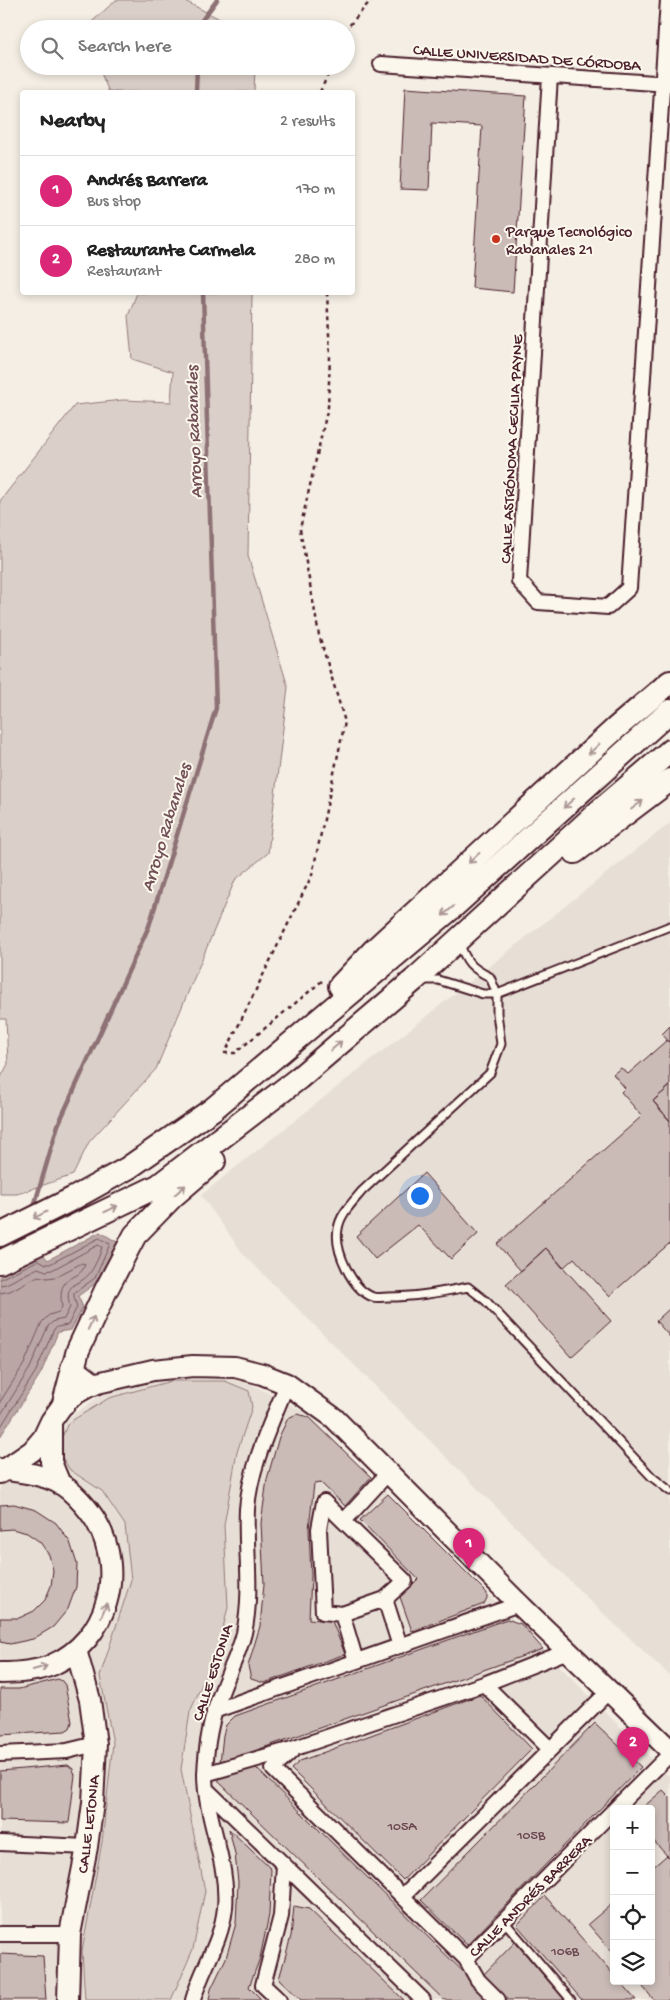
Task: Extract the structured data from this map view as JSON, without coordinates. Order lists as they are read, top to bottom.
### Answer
{
  "streets": {
    "street": [
      "CALLE UNIVERSIDAD DE CÓRDOBA",
      "CALLE ASTRÓNOMA CECILIA PAYNE",
      "CALLE ESTONIA",
      "CALLE LETONIA",
      "CALLE ANDRÉS BARRERA"
    ]
  },
  "crossings": [
    ["CALLE UNIVERSIDAD DE CÓRDOBA", "CALLE ASTRÓNOMA CECILIA PAYNE"],
    ["CALLE ESTONIA", "CALLE ANDRÉS BARRERA"]
  ],
  "water": ["Arroyo Rabanales"],
  "places": ["Parque Tecnológico Rabanales 21"],
  "house_numbers": ["105A", "105B", "106B"],
  "page": {
    "search": "Search here",
    "heading": ["Nearby", "2 results"],
    "list": [
      {
        "mark": "1",
        "name": "Andrés Barrera",
        "note": "Bus stop",
        "value": "170 m"
      },
      {
        "mark": "2",
        "name": "Restaurante Carmela",
        "note": "Restaurant",
        "value": "280 m"
      }
    ],
    "pins": ["1", "2"],
    "map_buttons": ["+", "−"]
  }
}
